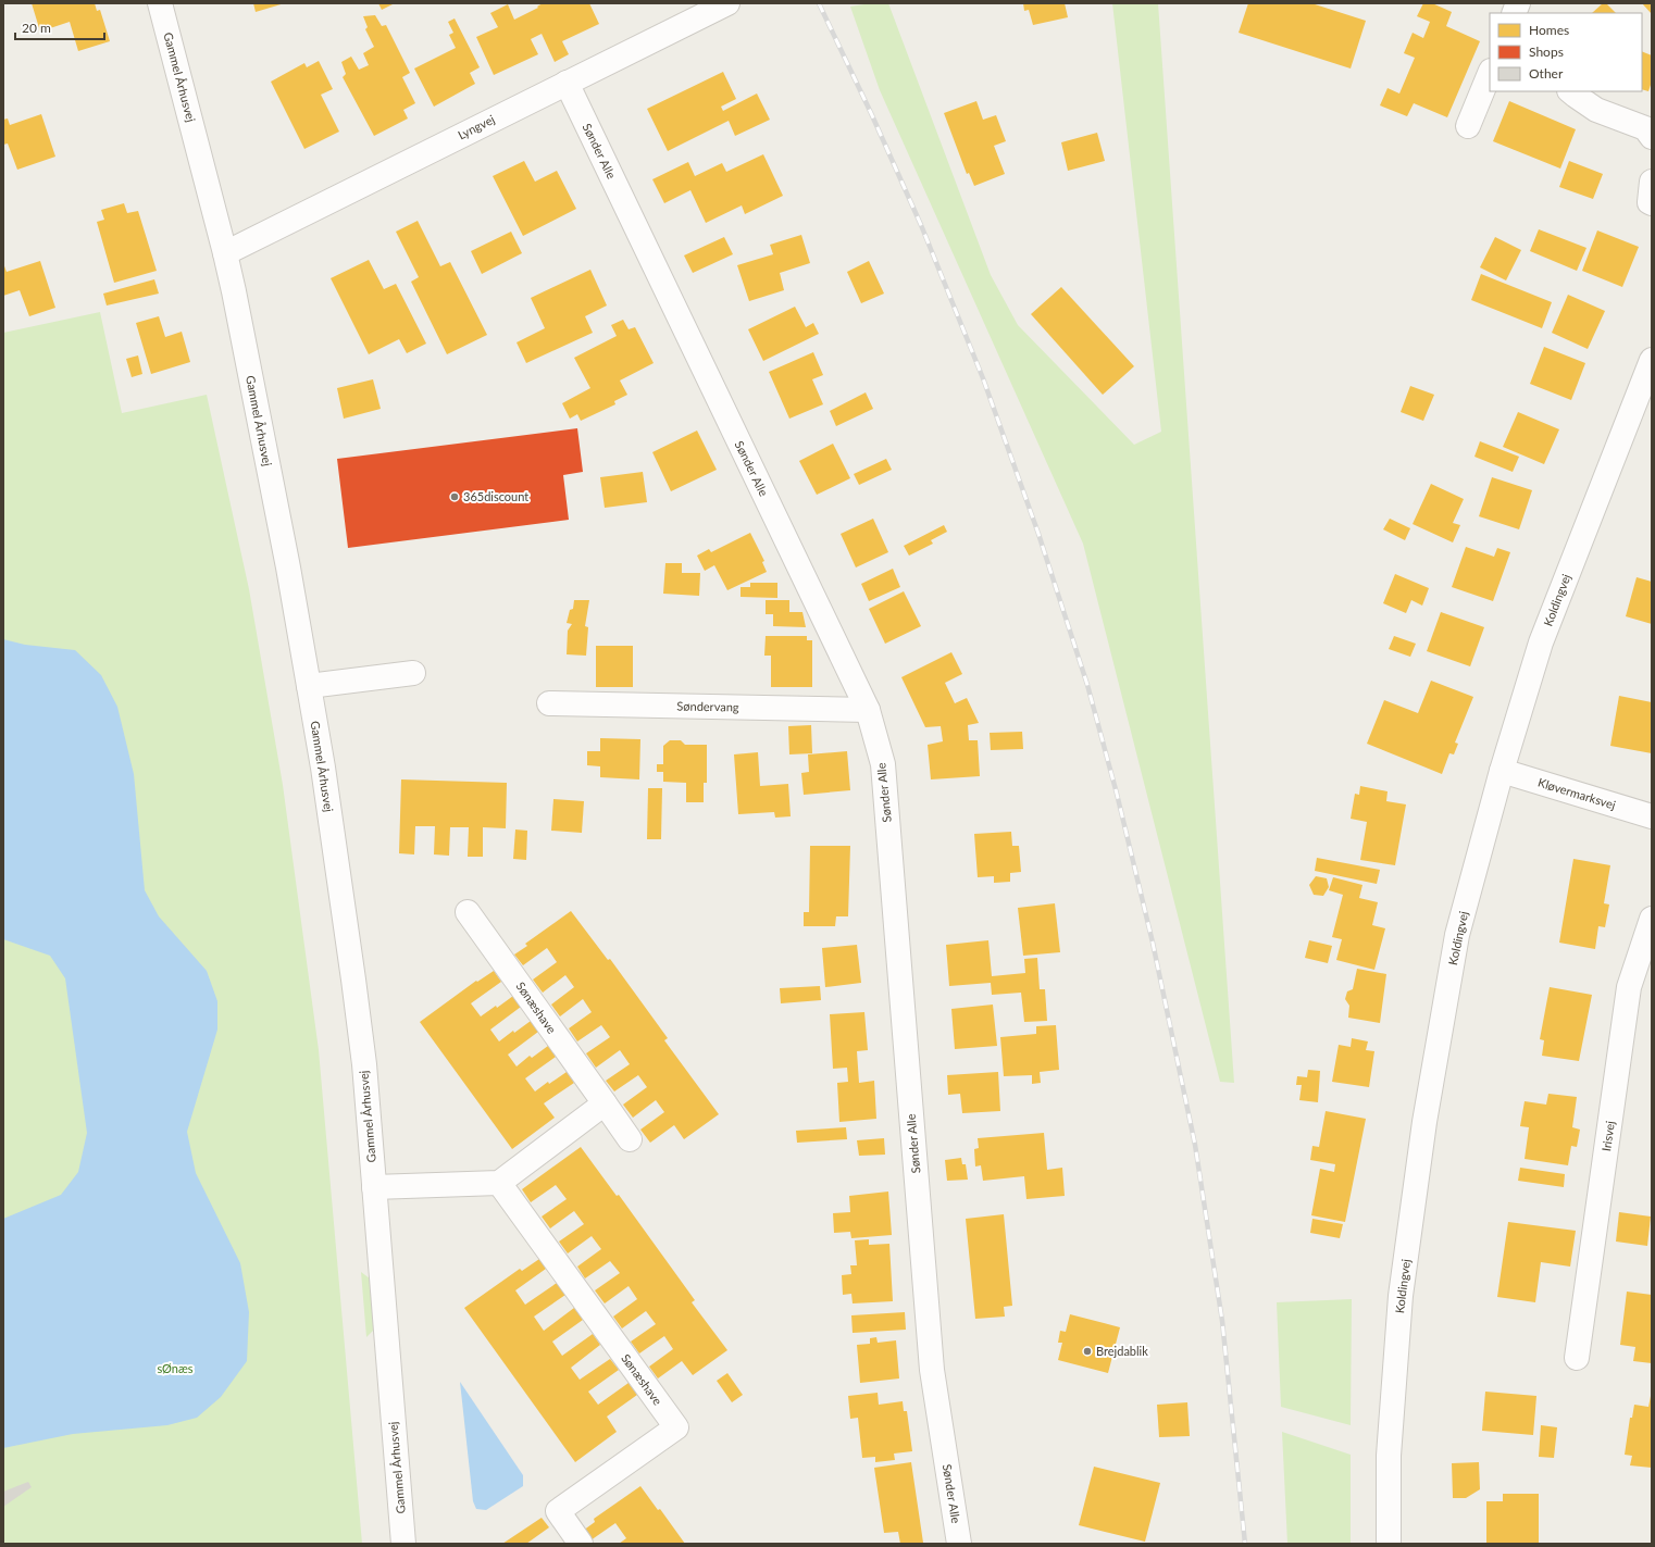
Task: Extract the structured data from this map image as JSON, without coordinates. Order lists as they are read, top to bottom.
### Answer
{
  "streets": {
    "street": [
      "Gammel Århusvej",
      "Lyngvej",
      "Sønder Alle",
      "Koldingvej",
      "Søndervang",
      "Kløvermarksvej",
      "Sønæshave",
      "Irisvej"
    ]
  },
  "crossings": [
    ["Gammel Århusvej", "Lyngvej"],
    ["Lyngvej", "Sønder Alle"],
    ["Sønder Alle", "Søndervang"],
    ["Koldingvej", "Kløvermarksvej"]
  ],
  "parks": ["sØnæs"],
  "places": ["365discount", "Brejdablik"],
  "legend": ["Homes", "Shops", "Other"],
  "scale_bar": "20 m"
}
